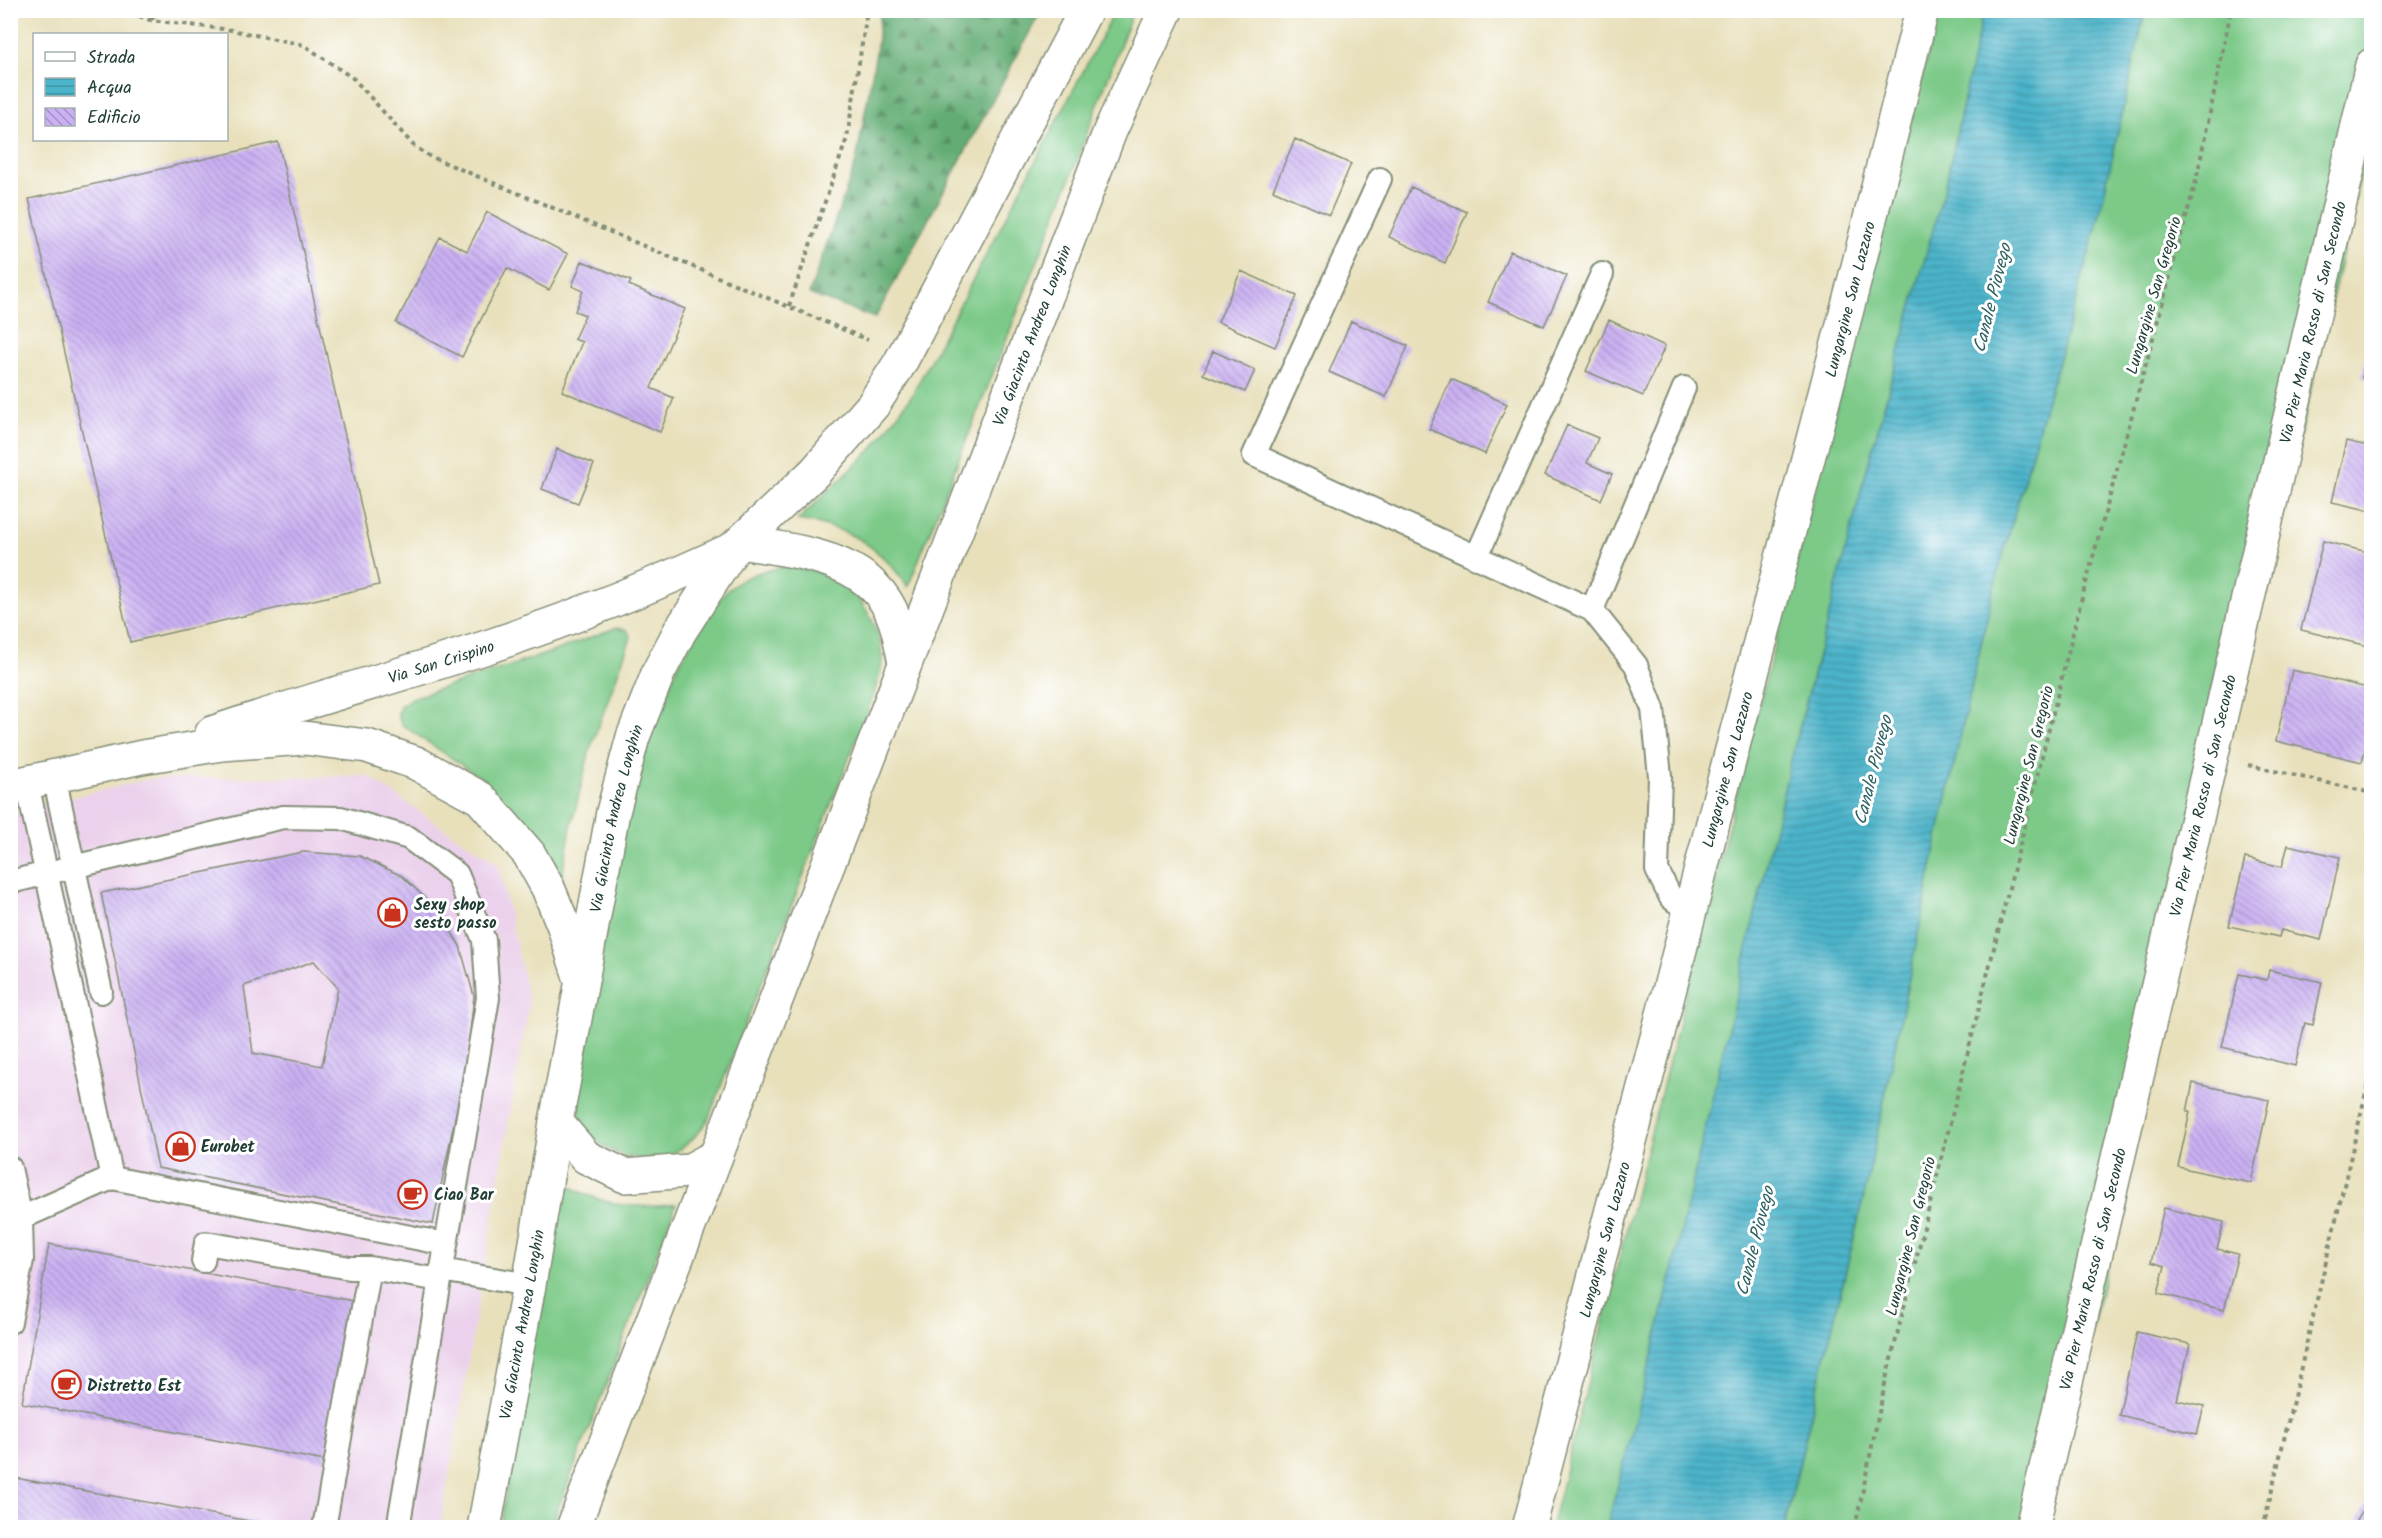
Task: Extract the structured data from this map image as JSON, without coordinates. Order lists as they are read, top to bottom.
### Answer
{
  "streets": {
    "street": [
      "Lungargine San Lazzaro",
      "Via Pier Maria Rosso di San Secondo",
      "Via Giacinto Andrea Longhin",
      "Via San Crispino"
    ],
    "path": ["Lungargine San Gregorio"]
  },
  "crossings": [
    ["Via Giacinto Andrea Longhin", "Via San Crispino"]
  ],
  "water": ["Canale Piovego"],
  "places": {
    "shop": ["Sexy shop sesto passo", "Eurobet"],
    "cafe": ["Ciao Bar", "Distretto Est"]
  },
  "legend": ["Strada", "Acqua", "Edificio"]
}
